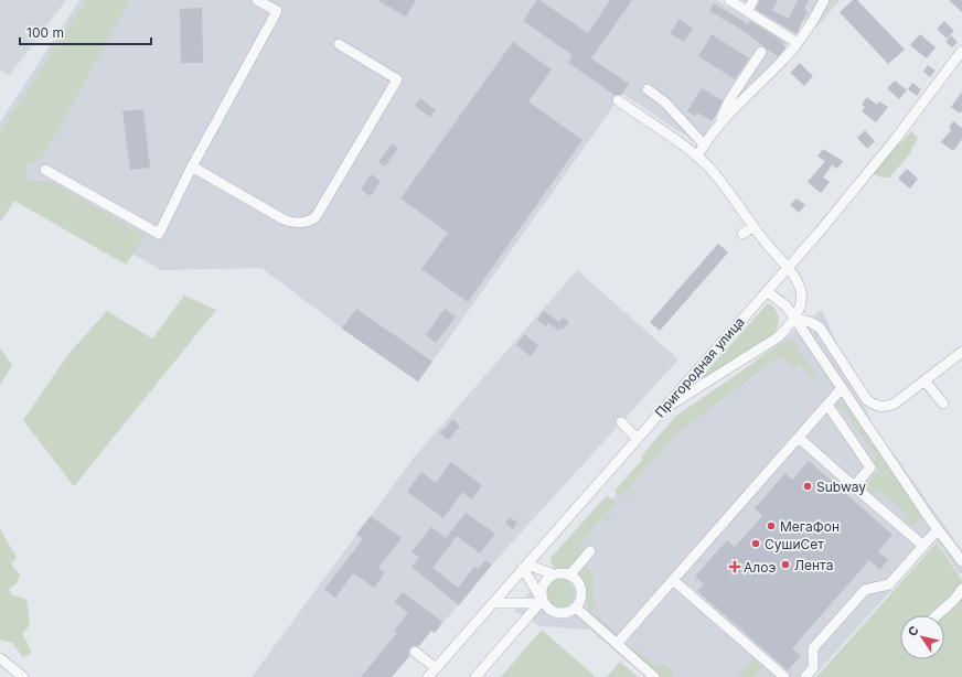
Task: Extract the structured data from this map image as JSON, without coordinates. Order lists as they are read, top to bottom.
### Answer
{
  "streets": {
    "street": ["Пригородная улица"]
  },
  "places": {
    "other": [
      "Subway",
      "МегаФон",
      "СушиСет",
      "Лента"
    ],
    "health": ["Алоэ"]
  },
  "scale_bar": "100 m",
  "north": "top left"
}
